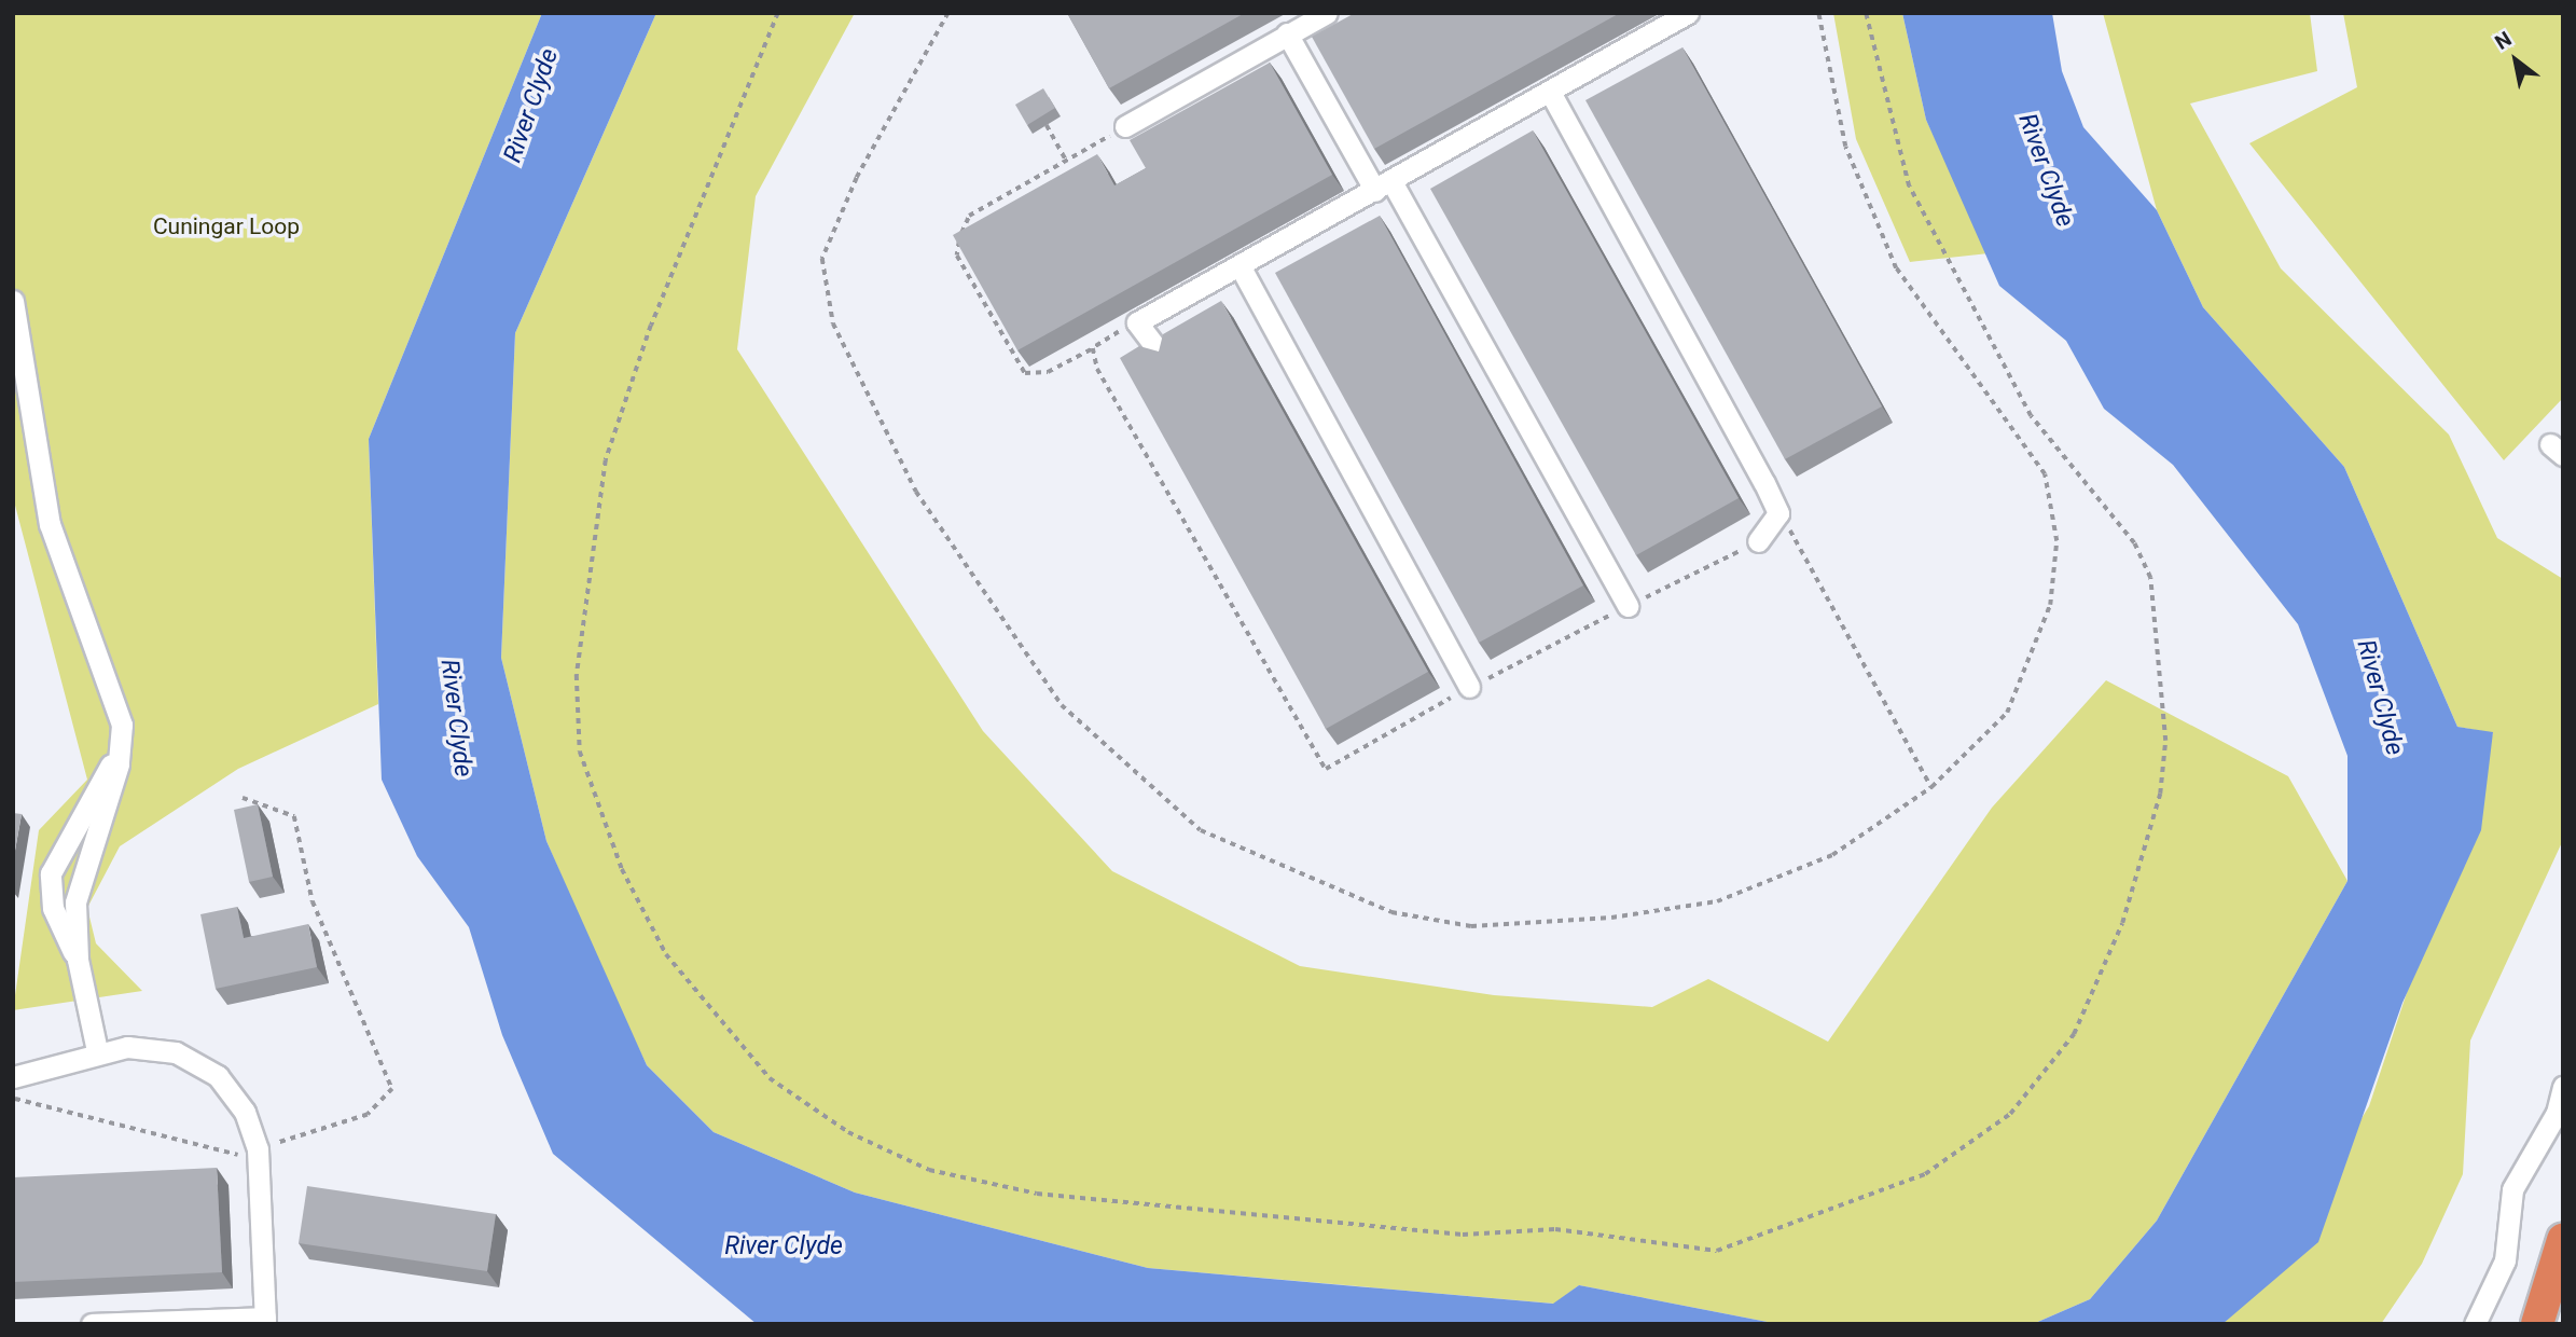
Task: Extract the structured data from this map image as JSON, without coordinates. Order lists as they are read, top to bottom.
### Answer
{
  "water": ["River Clyde"],
  "parks": ["Cuningar Loop"],
  "north": "top left"
}
